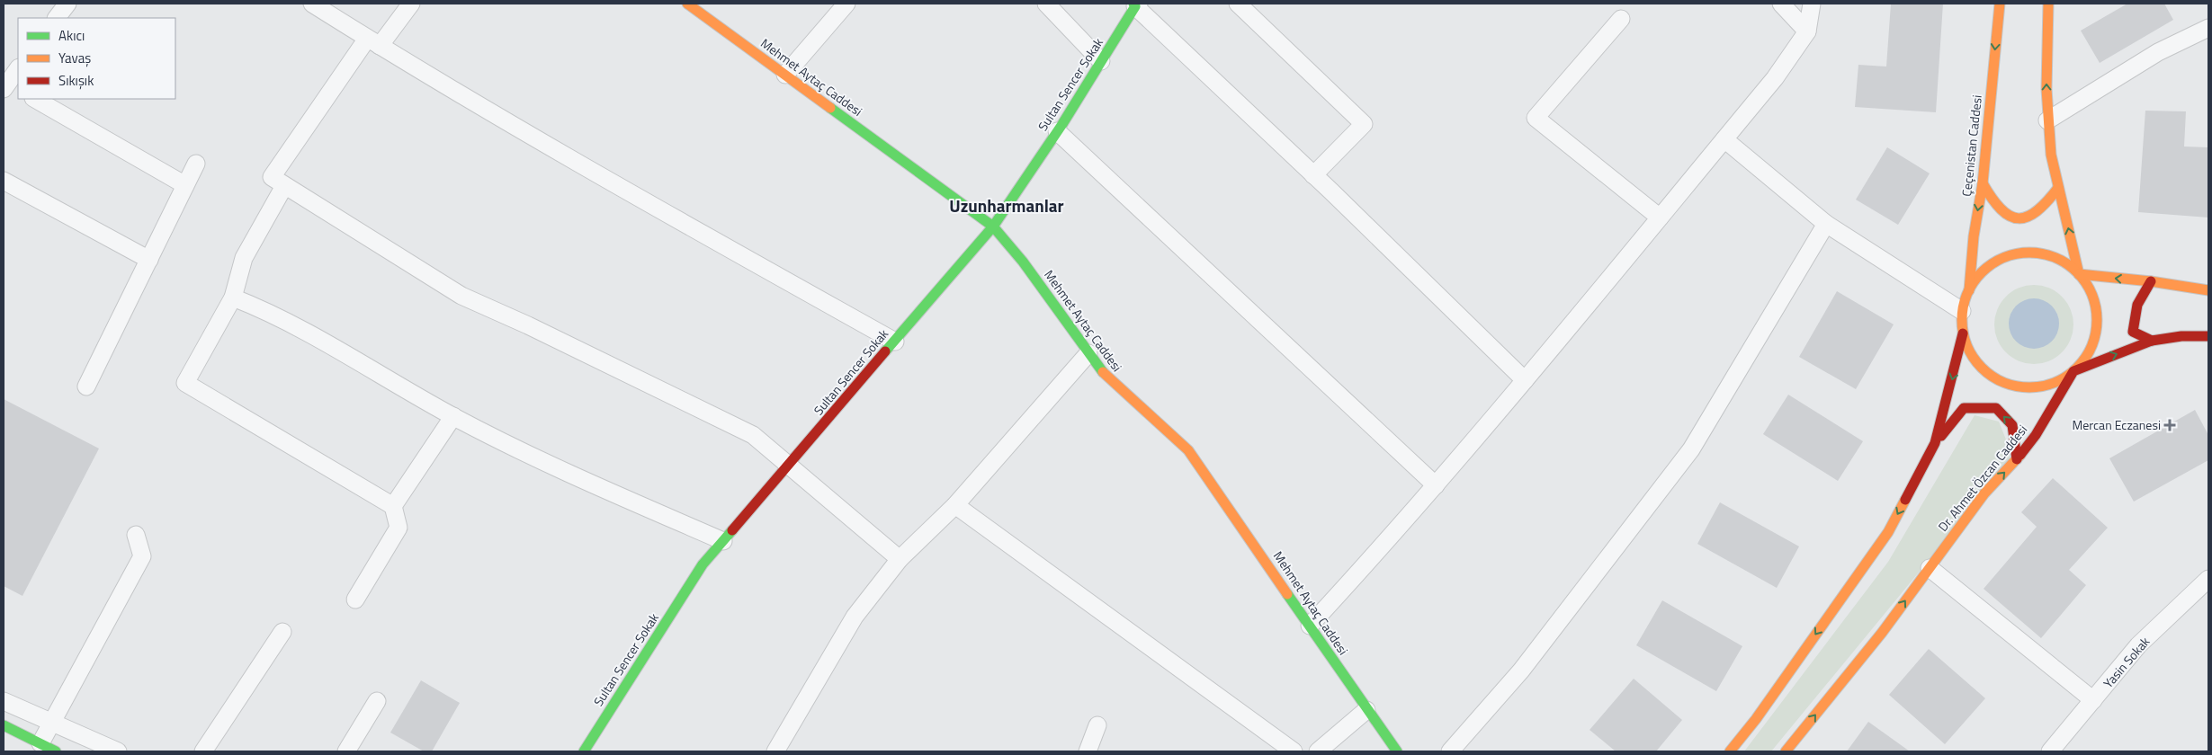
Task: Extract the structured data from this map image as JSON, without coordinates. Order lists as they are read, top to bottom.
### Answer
{
  "streets": {
    "main road": [
      "Mehmet Aytaç Caddesi",
      "Sultan Sencer Sokak",
      "Çeçenistan Caddesi",
      "Dr. Ahmet Özcan Caddesi"
    ],
    "street": ["Yasin Sokak"]
  },
  "crossings": [
    ["Mehmet Aytaç Caddesi", "Sultan Sencer Sokak"],
    ["Çeçenistan Caddesi", "Dr. Ahmet Özcan Caddesi"]
  ],
  "districts": ["Uzunharmanlar"],
  "places": {
    "health": ["Mercan Eczanesi"]
  },
  "legend": ["Akıcı", "Yavaş", "Sıkışık"]
}
